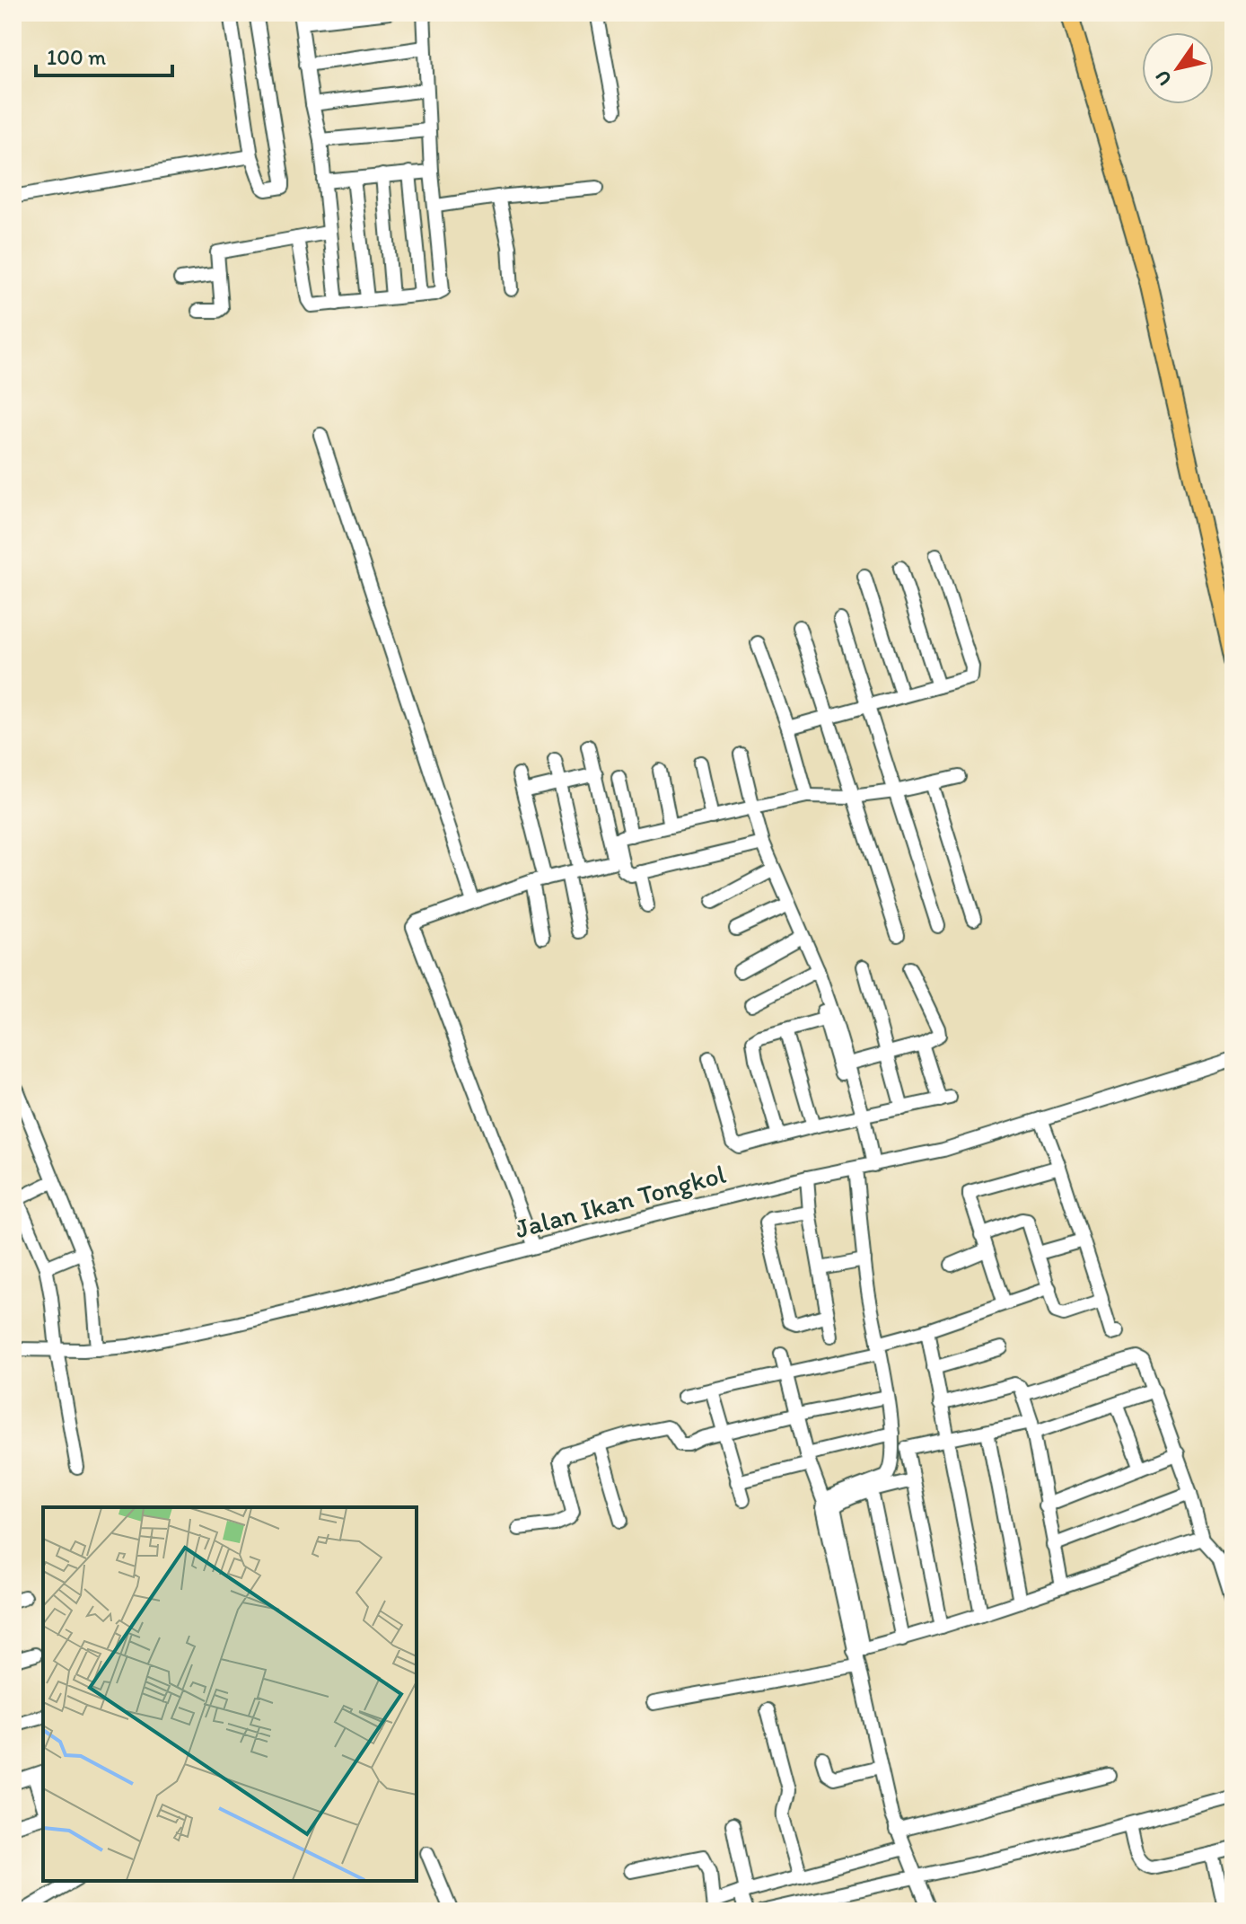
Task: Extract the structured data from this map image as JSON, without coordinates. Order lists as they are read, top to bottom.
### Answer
{
  "streets": {
    "street": ["Jalan Ikan Tongkol"]
  },
  "scale_bar": "100 m",
  "north": "bottom left"
}
